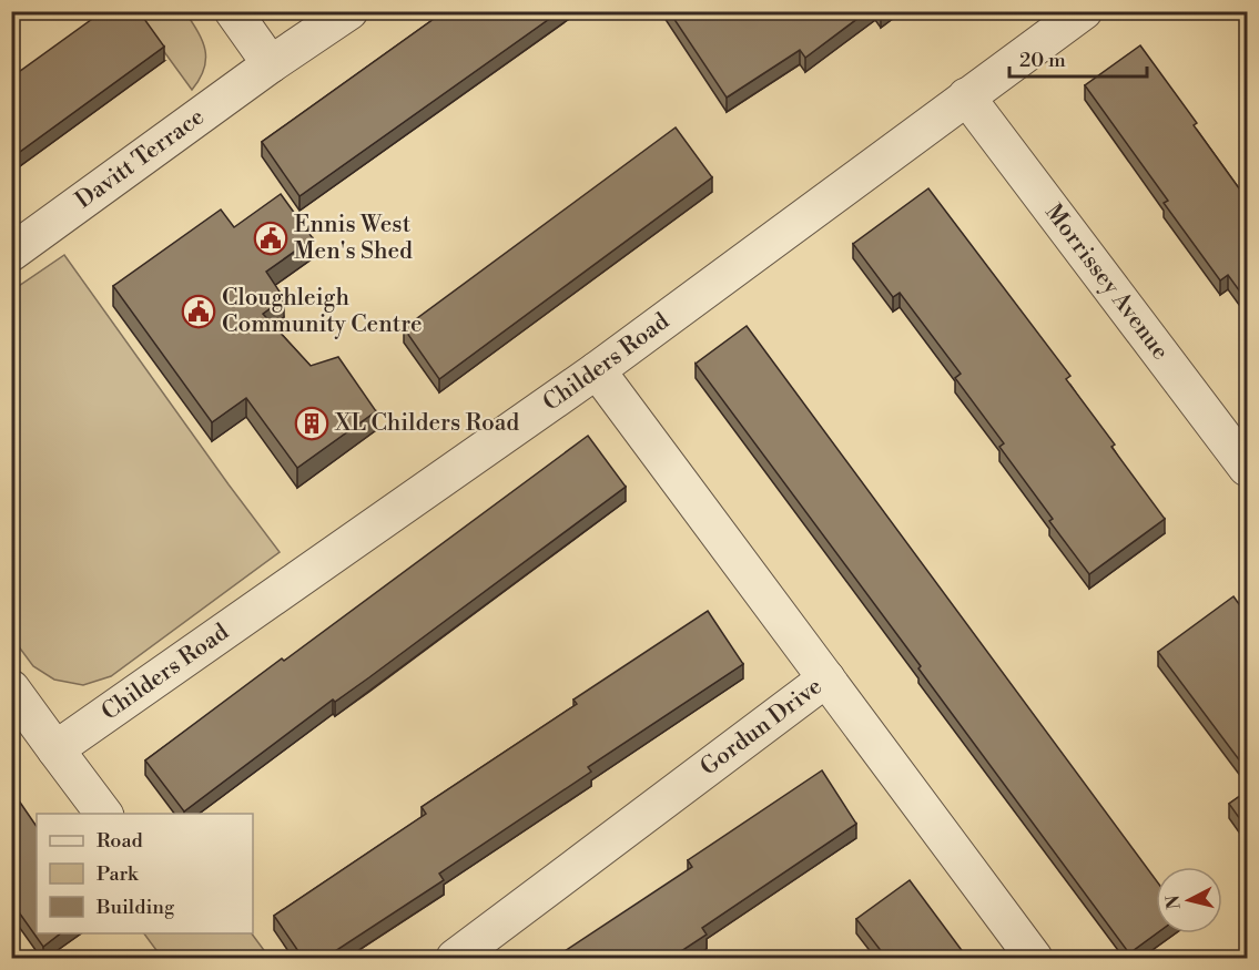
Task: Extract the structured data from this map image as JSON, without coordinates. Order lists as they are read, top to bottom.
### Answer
{
  "streets": {
    "street": [
      "Davitt Terrace",
      "Morrissey Avenue",
      "Childers Road",
      "Gordun Drive"
    ]
  },
  "crossings": [
    ["Morrissey Avenue", "Childers Road"],
    ["Childers Road", "Gordun Drive"]
  ],
  "places": {
    "public building": ["Ennis West Men's Shed", "Cloughleigh Community Centre"],
    "building": ["XL Childers Road"]
  },
  "legend": ["Road", "Park", "Building"],
  "scale_bar": "20 m",
  "north": "left"
}
